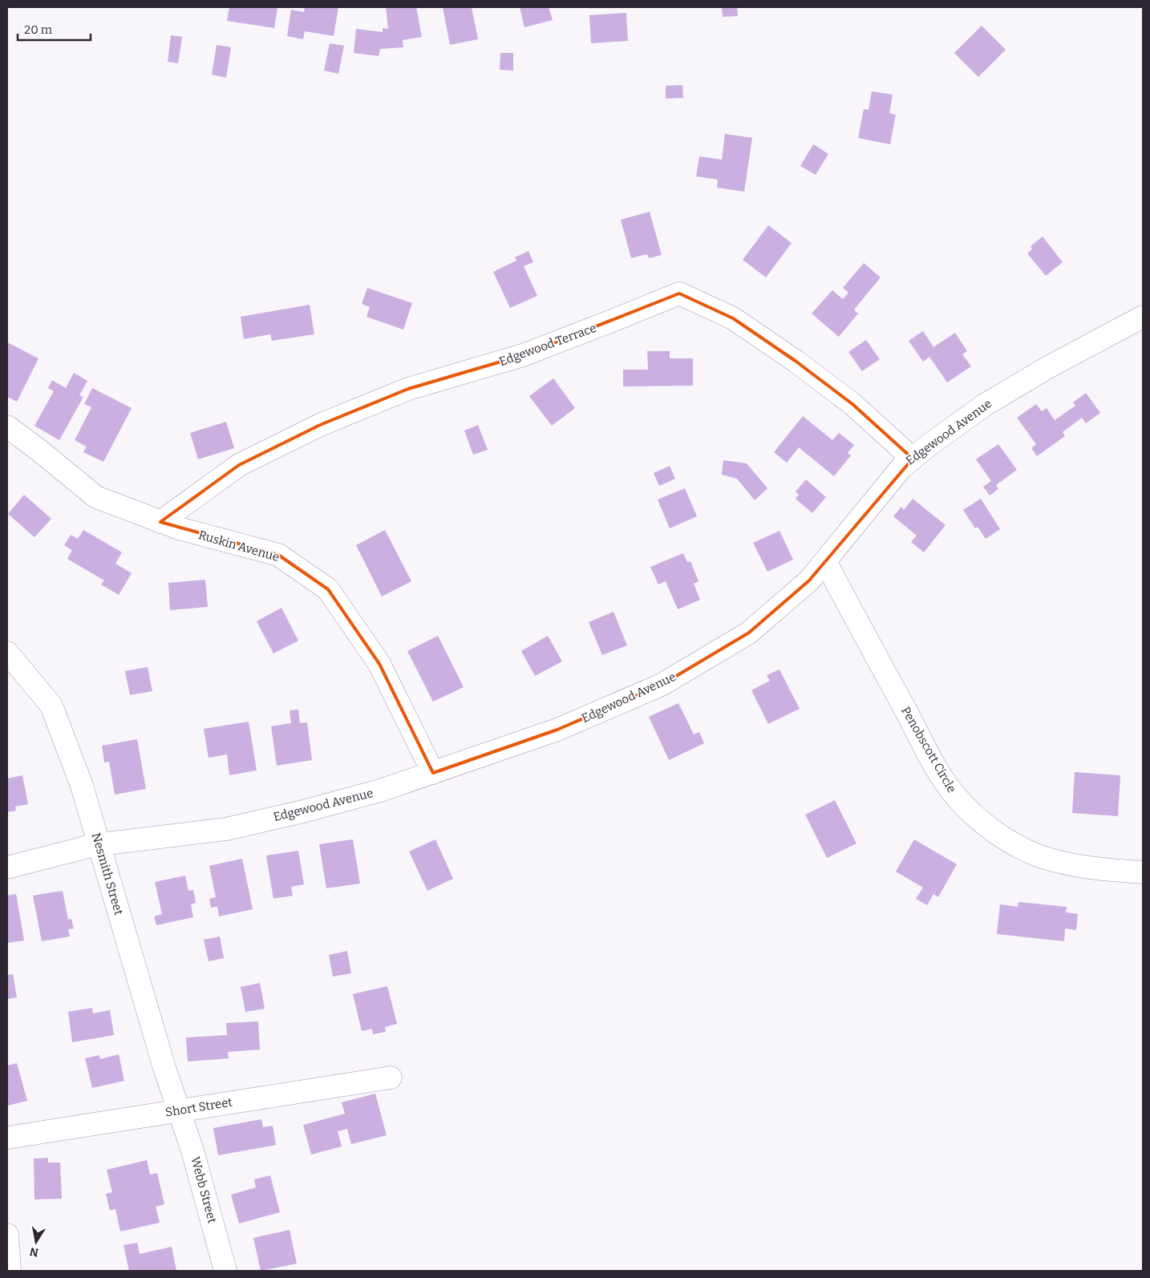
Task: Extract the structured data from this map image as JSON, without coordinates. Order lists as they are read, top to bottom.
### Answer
{
  "streets": {
    "street": [
      "Edgewood Terrace",
      "Edgewood Avenue",
      "Ruskin Avenue",
      "Penobscott Circle",
      "Nesmith Street",
      "Short Street",
      "Webb Street"
    ]
  },
  "crossings": [
    ["Edgewood Terrace", "Edgewood Avenue"],
    ["Edgewood Terrace", "Ruskin Avenue"],
    ["Edgewood Avenue", "Ruskin Avenue"],
    ["Edgewood Avenue", "Penobscott Circle"],
    ["Edgewood Avenue", "Nesmith Street"],
    ["Nesmith Street", "Short Street"],
    ["Nesmith Street", "Webb Street"],
    ["Short Street", "Webb Street"]
  ],
  "scale_bar": "20 m",
  "north": "bottom"
}
